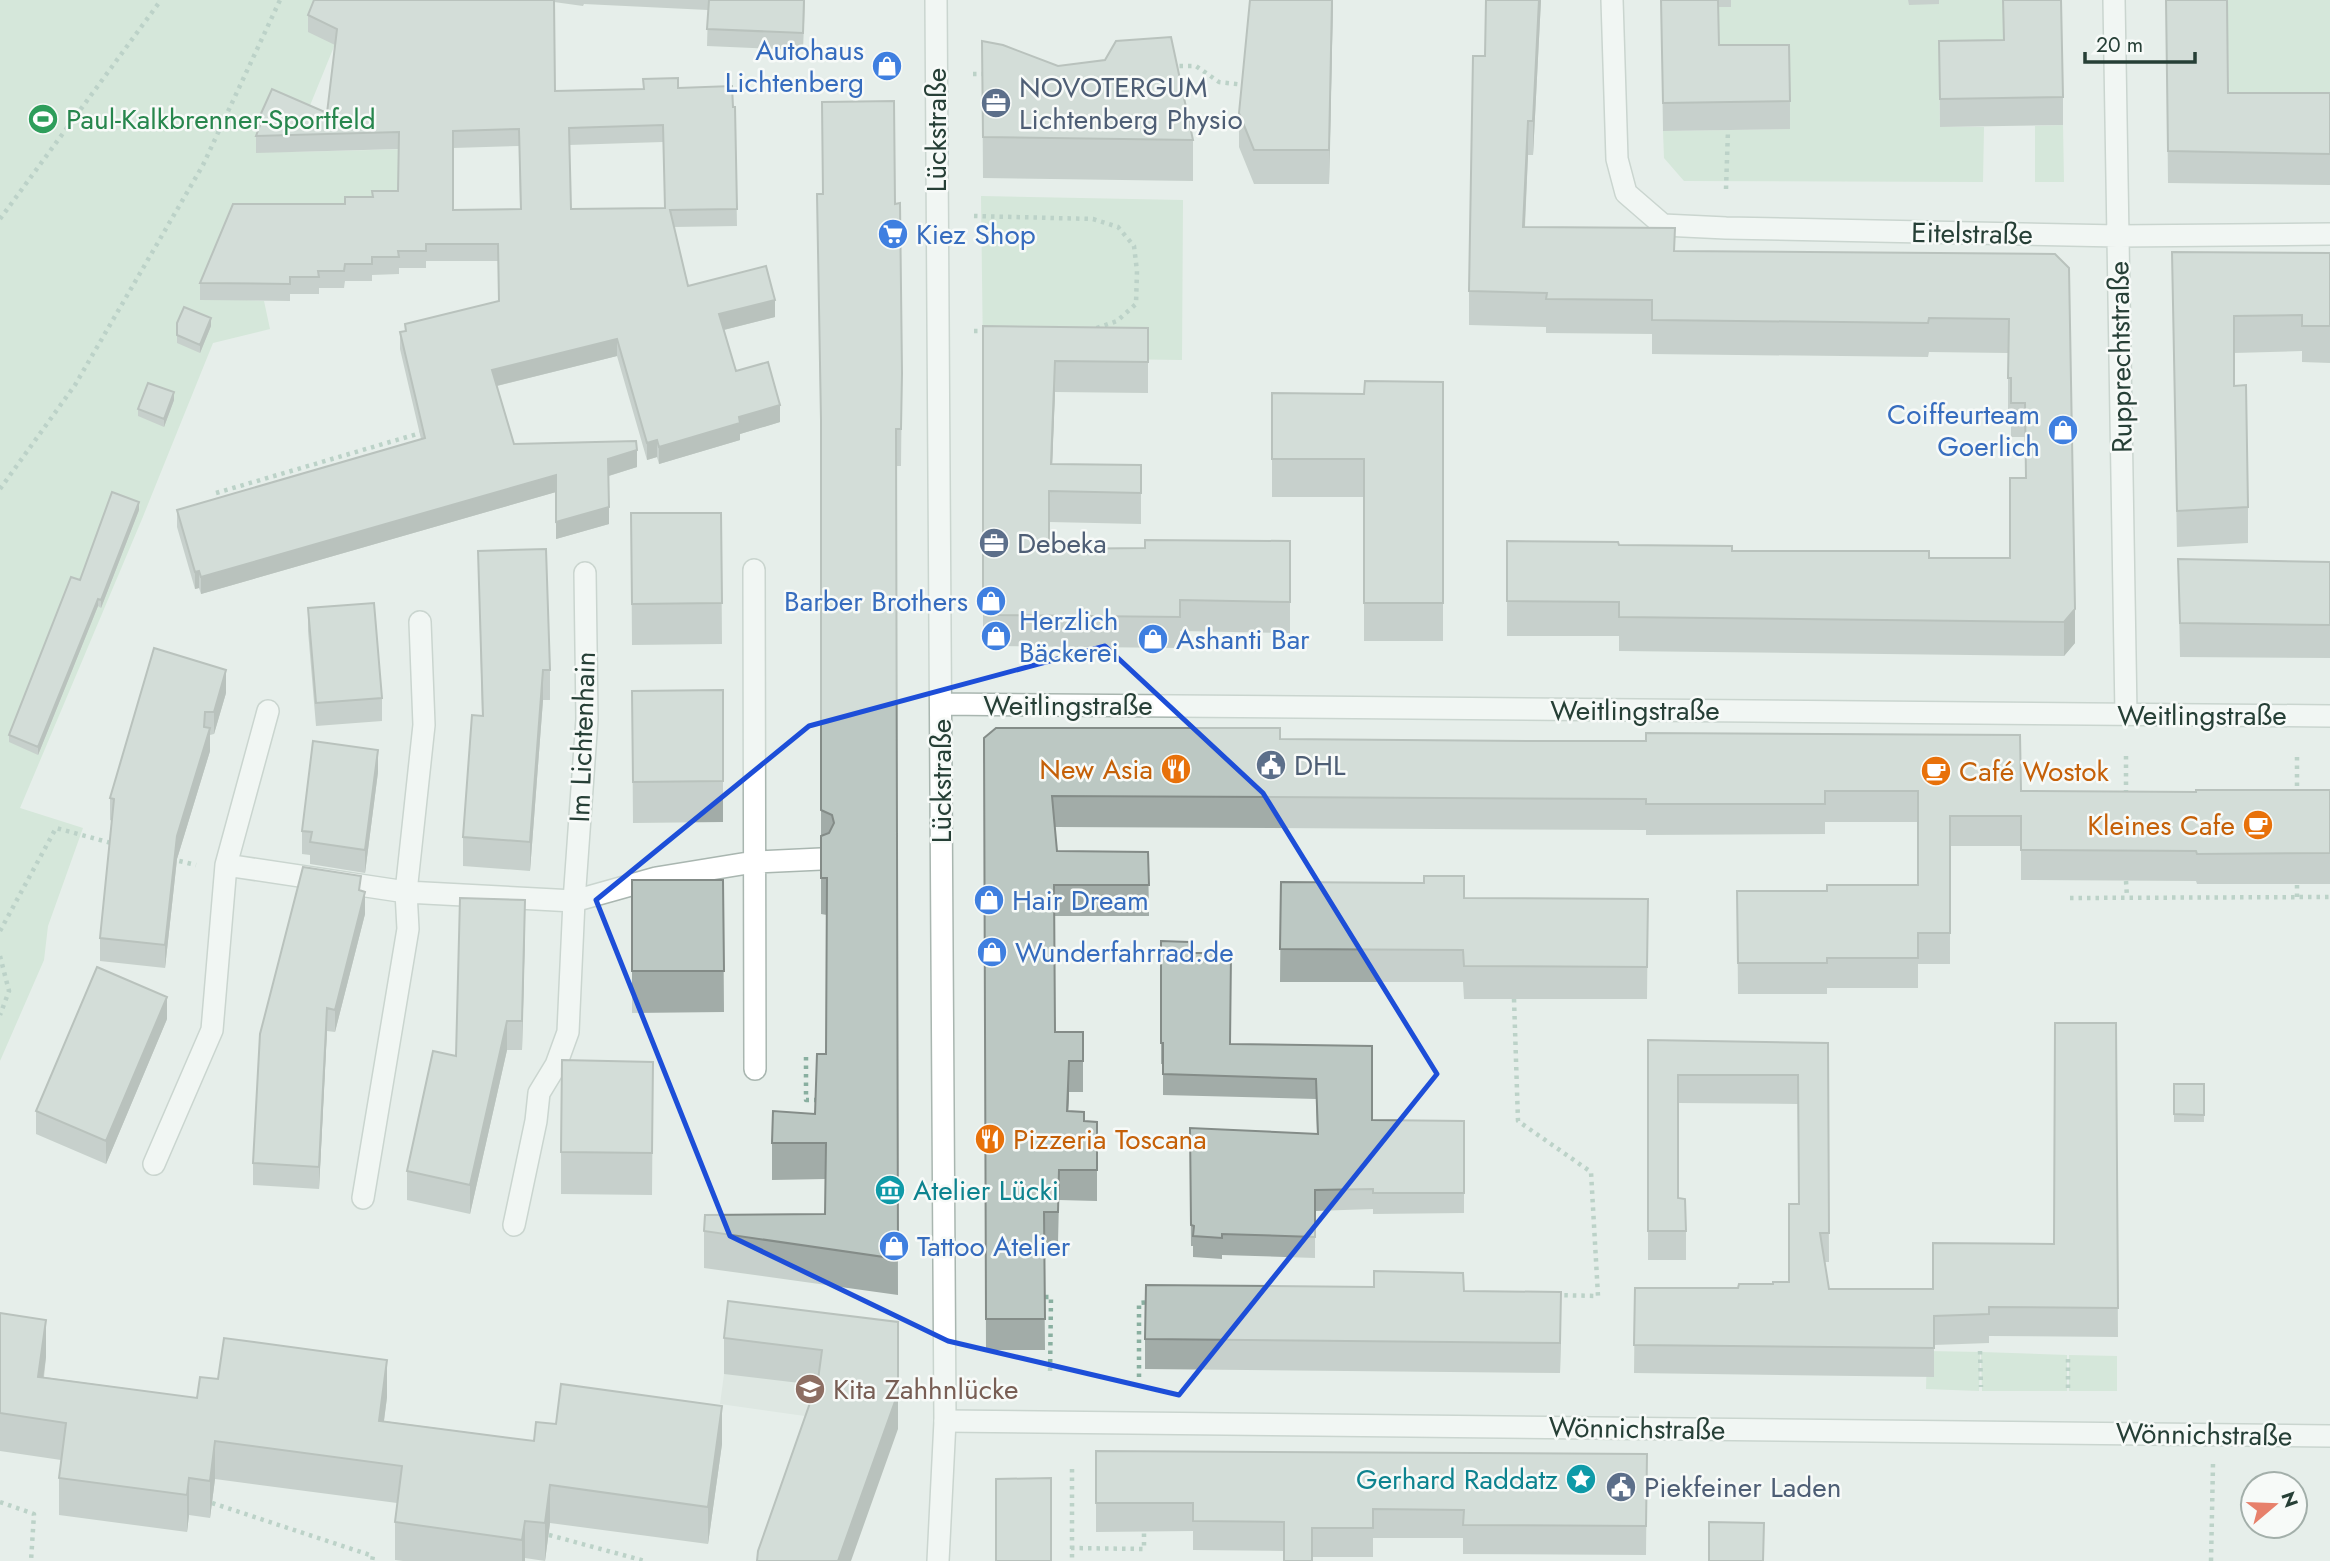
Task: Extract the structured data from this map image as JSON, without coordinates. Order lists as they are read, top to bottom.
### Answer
{
  "streets": {
    "street": [
      "Lückstraße",
      "Eitelstraße",
      "Rupprechtstraße",
      "Weitlingstraße",
      "Im Lichtenhain",
      "Wönnichstraße"
    ]
  },
  "crossings": [
    ["Lückstraße", "Weitlingstraße"],
    ["Lückstraße", "Wönnichstraße"],
    ["Eitelstraße", "Rupprechtstraße"],
    ["Rupprechtstraße", "Weitlingstraße"]
  ],
  "places": {
    "shop": [
      "Autohaus Lichtenberg",
      "Coiffeurteam Goerlich",
      "Barber Brothers",
      "Herzlich Bäckerei",
      "Ashanti Bar",
      "Hair Dream",
      "Wunderfahrrad.de",
      "Tattoo Atelier"
    ],
    "office": ["NOVOTERGUM Lichtenberg Physio", "Debeka"],
    "sports": ["Paul-Kalkbrenner-Sportfeld"],
    "supermarket": ["Kiez Shop"],
    "public building": ["DHL", "Piekfeiner Laden"],
    "restaurant": ["New Asia", "Pizzeria Toscana"],
    "cafe": ["Café Wostok", "Kleines Cafe"],
    "museum": ["Atelier Lücki"],
    "school or university": ["Kita Zahhnlücke"],
    "place": ["Gerhard Raddatz"]
  },
  "scale_bar": "20 m",
  "north": "right"
}
